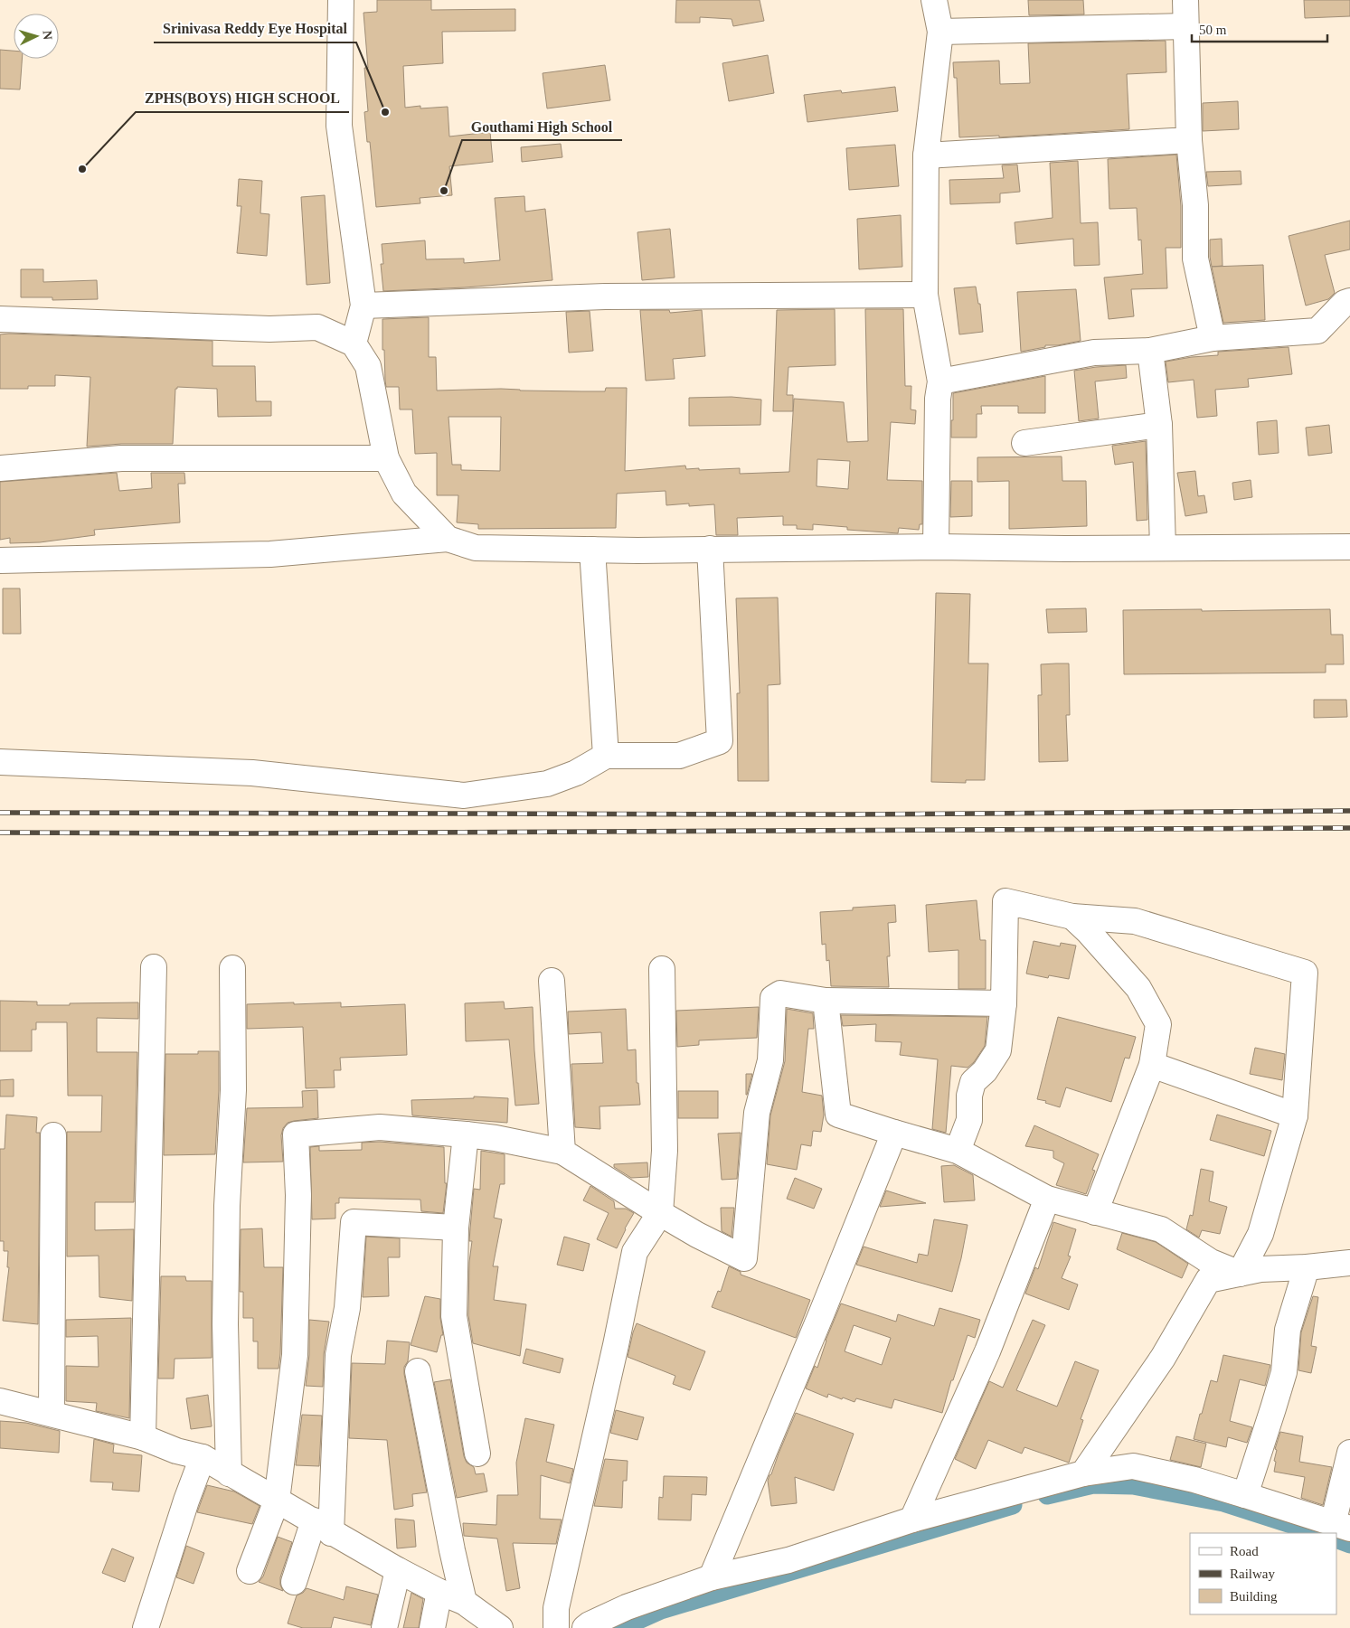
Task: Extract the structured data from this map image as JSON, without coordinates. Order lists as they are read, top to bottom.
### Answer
{
  "places": ["Srinivasa Reddy Eye Hospital", "ZPHS(BOYS) HIGH SCHOOL", "Gouthami High School"],
  "legend": ["Road", "Railway", "Building"],
  "scale_bar": "50 m",
  "north": "right"
}
